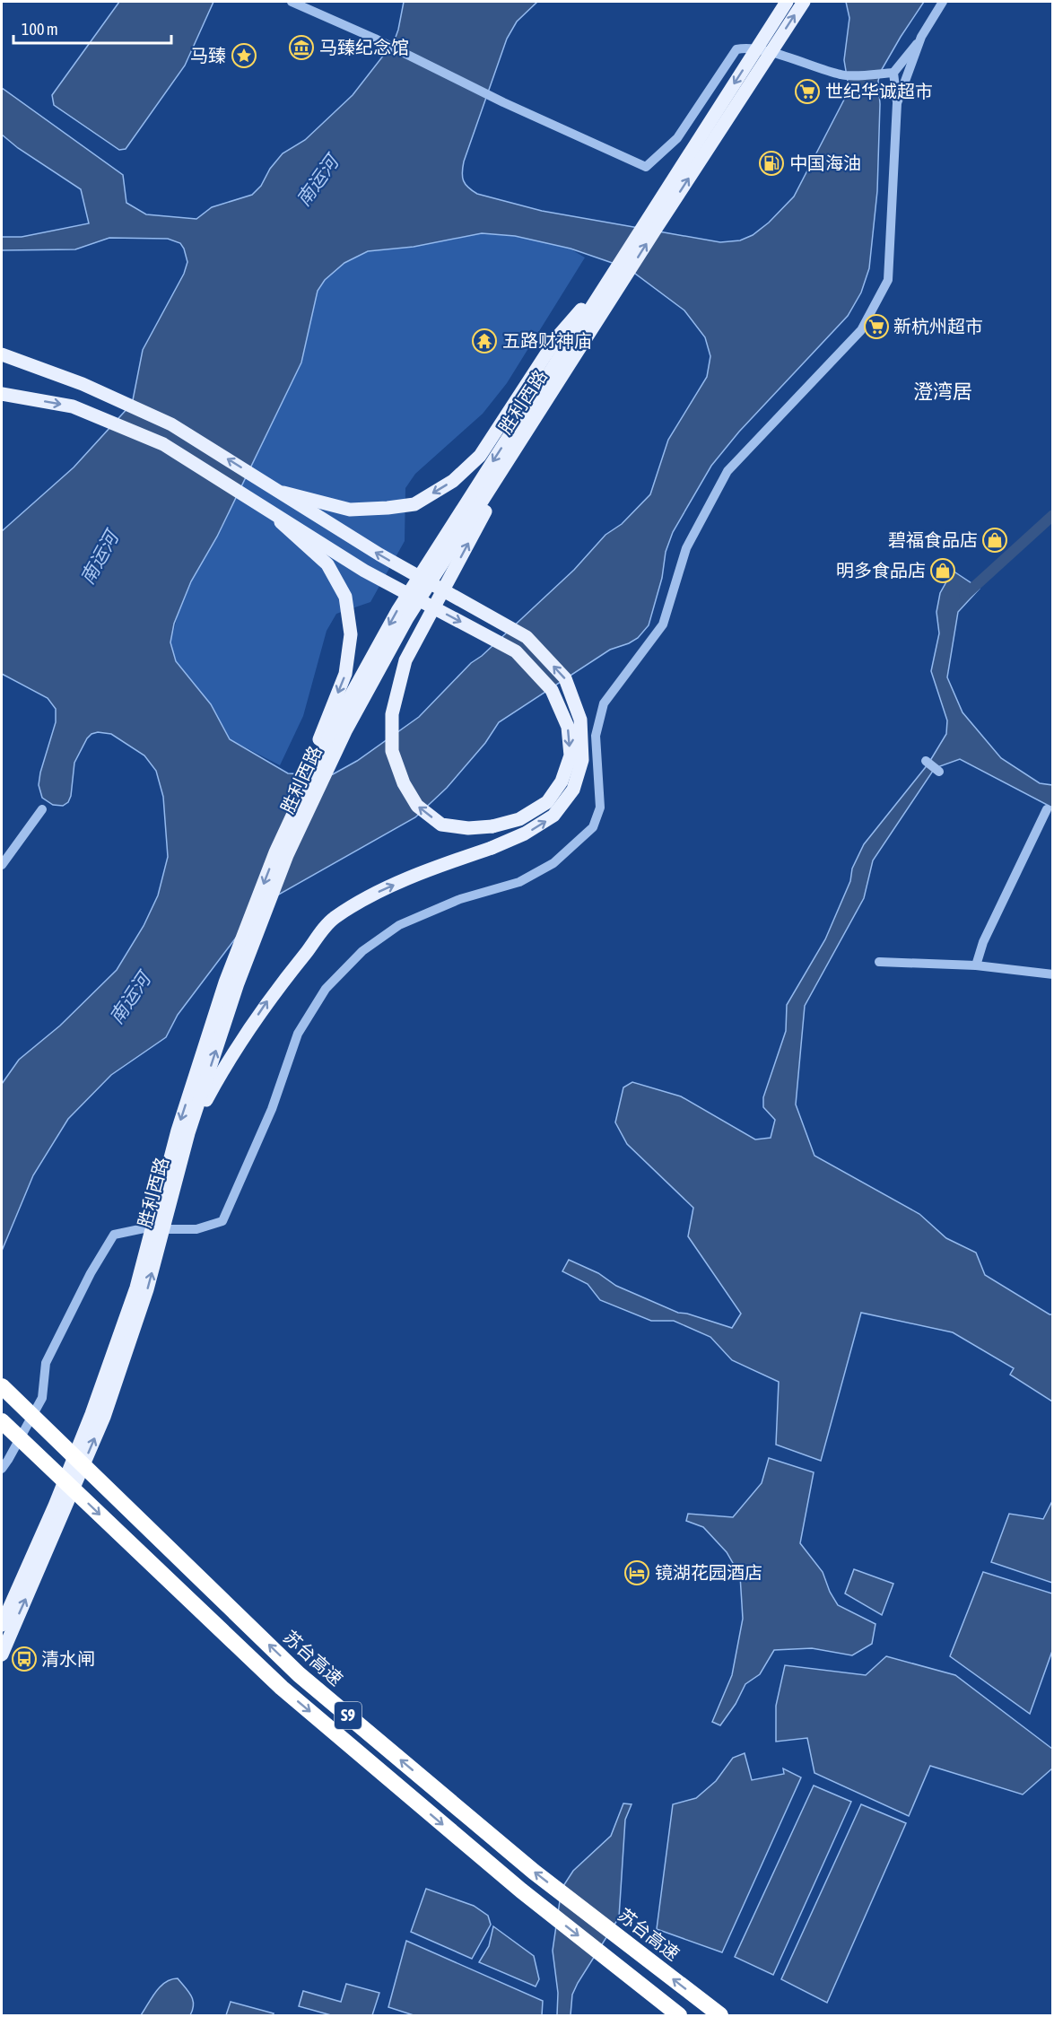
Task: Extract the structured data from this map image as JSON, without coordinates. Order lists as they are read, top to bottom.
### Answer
{
  "streets": {
    "highway": ["苏台高速", "S9"],
    "main road": ["胜利西路"]
  },
  "districts": ["澄湾居"],
  "water": ["南运河"],
  "places": {
    "museum": ["马臻纪念馆"],
    "place": ["马臻"],
    "supermarket": ["世纪华诚超市", "新杭州超市"],
    "fuel station": ["中国海油"],
    "temple": ["五路财神庙"],
    "shop": ["碧福食品店", "明多食品店"],
    "hotel": ["镜湖花园酒店"],
    "bus stop": ["清水闸"]
  },
  "scale_bar": "100 m"
}
